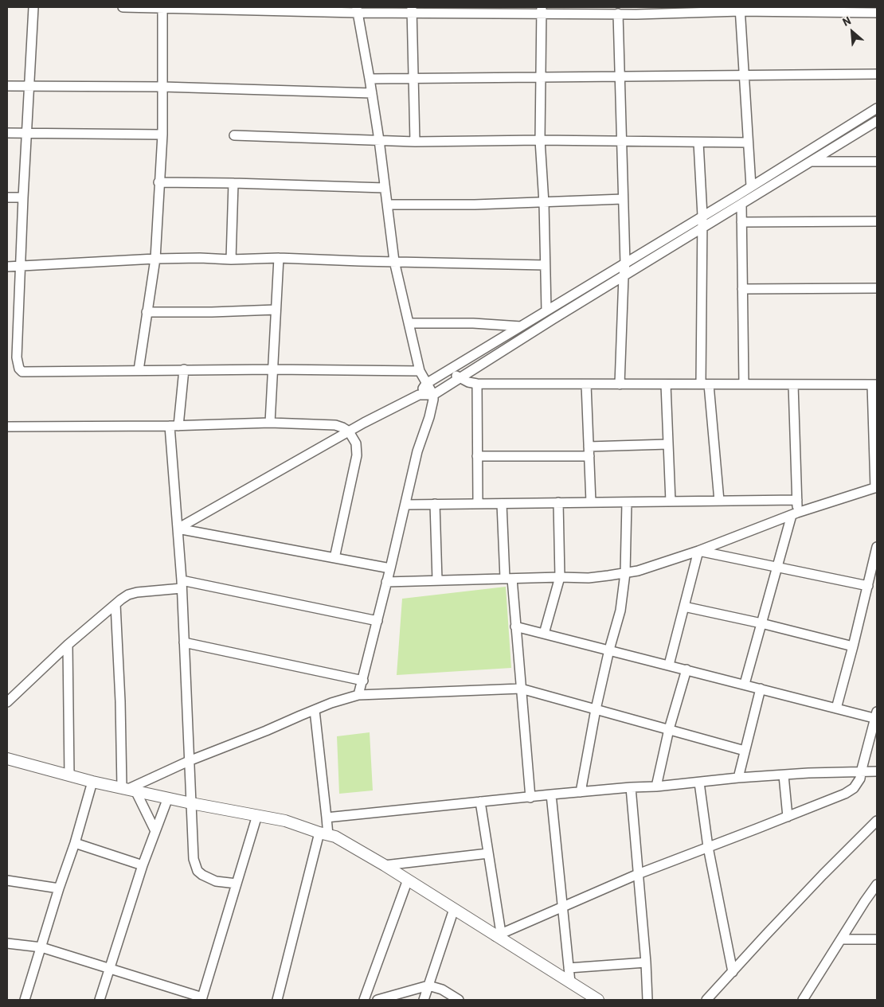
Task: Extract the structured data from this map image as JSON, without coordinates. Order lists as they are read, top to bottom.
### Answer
{
  "north": "top left"
}
